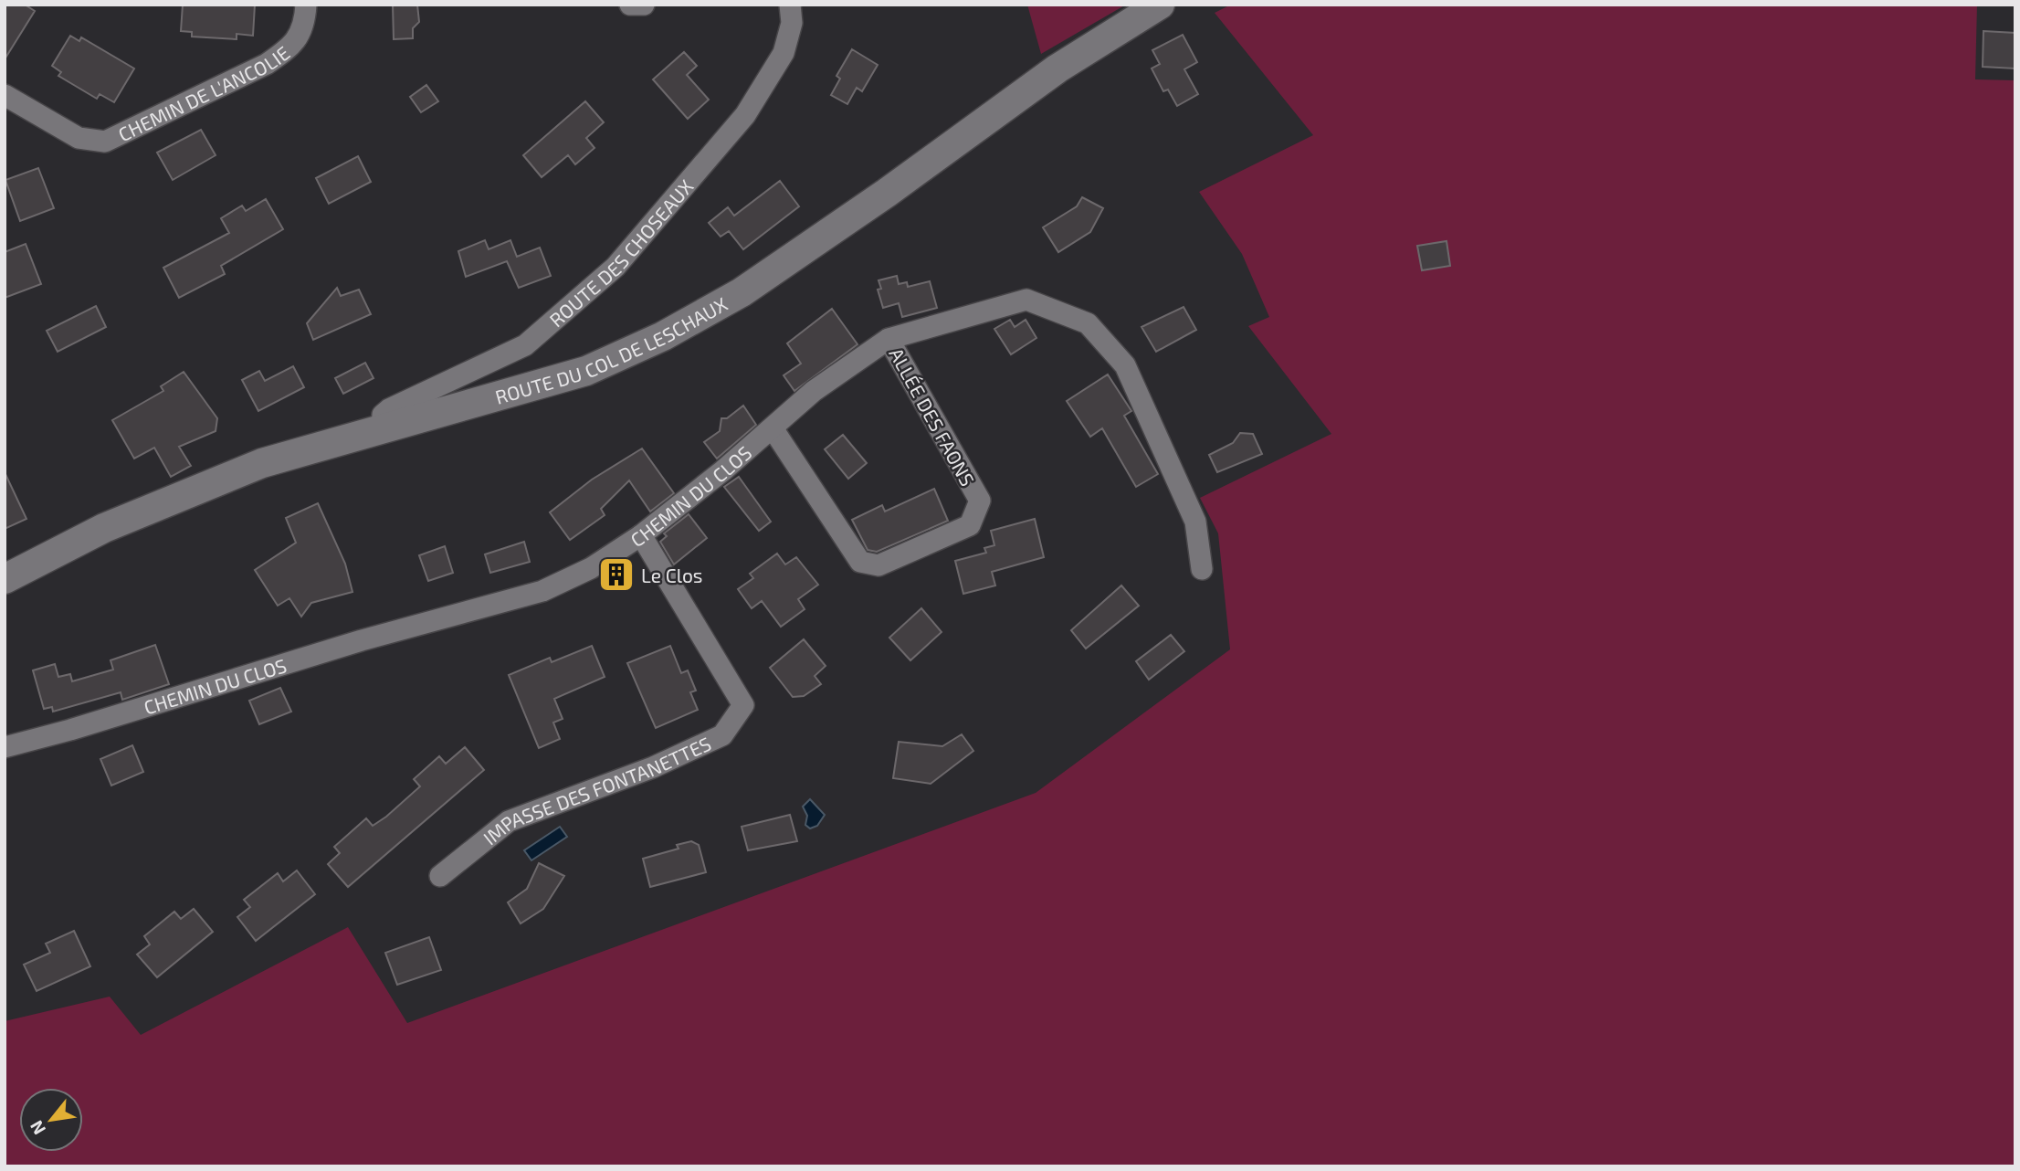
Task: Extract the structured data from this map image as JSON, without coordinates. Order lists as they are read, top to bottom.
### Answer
{
  "streets": {
    "main road": ["ROUTE DU COL DE LESCHAUX"],
    "street": [
      "CHEMIN DE L'ANCOLIE",
      "ROUTE DES CHOSEAUX",
      "ALLÉE DES FAONS",
      "CHEMIN DU CLOS",
      "IMPASSE DES FONTANETTES"
    ]
  },
  "crossings": [
    ["ROUTE DES CHOSEAUX", "ROUTE DU COL DE LESCHAUX"],
    ["ALLÉE DES FAONS", "CHEMIN DU CLOS"],
    ["CHEMIN DU CLOS", "IMPASSE DES FONTANETTES"]
  ],
  "places": {
    "building": ["Le Clos"]
  },
  "north": "bottom left"
}
